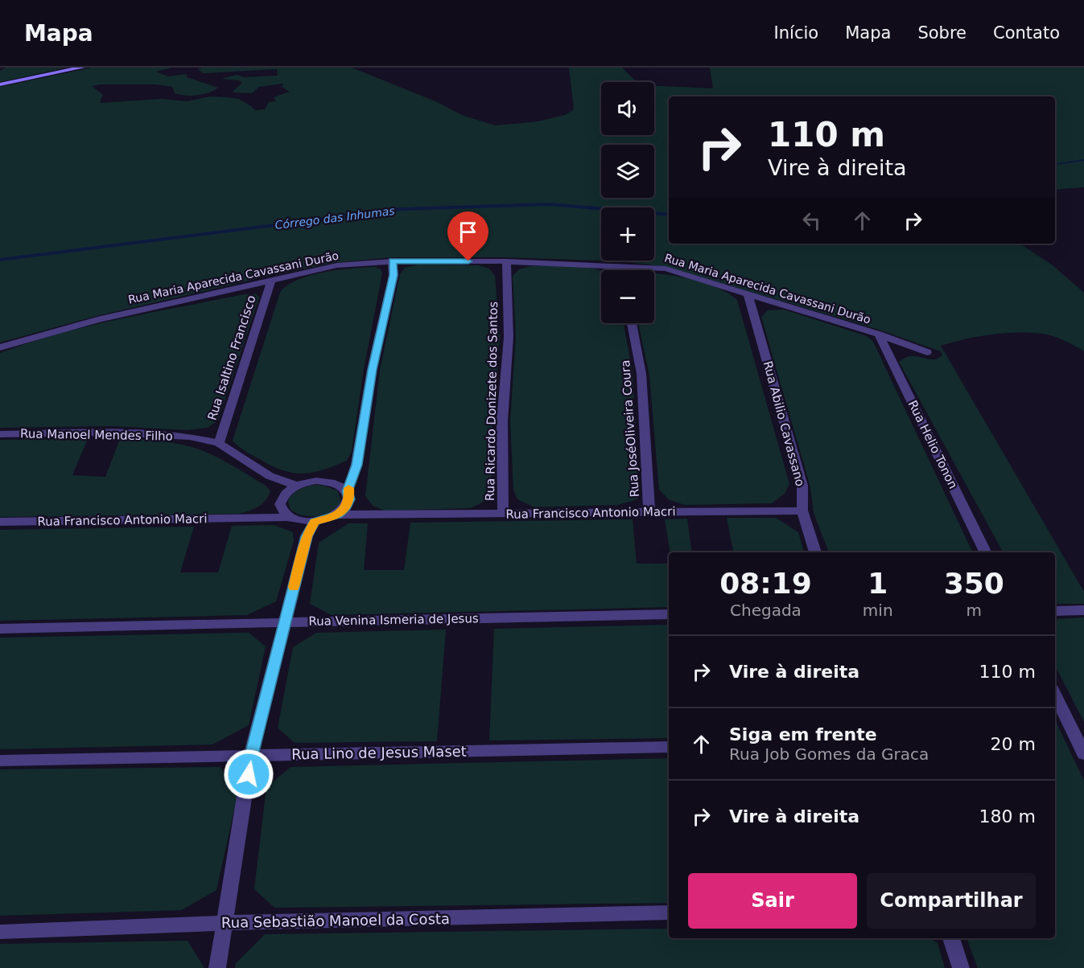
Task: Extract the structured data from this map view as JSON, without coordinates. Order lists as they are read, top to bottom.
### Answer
{
  "streets": {
    "street": [
      "Rua Maria Aparecida Cavassani Durão",
      "Rua Isaltino Francisco",
      "Rua Ricardo Donizete dos Santos",
      "Rua Abilio Cavassano",
      "Rua JoséOliveira Coura",
      "Rua Manoel Mendes Filho",
      "Rua Helio Tonon",
      "Rua Francisco Antonio Macri",
      "Rua Venina Ismeria de Jesus",
      "Rua Lino de Jesus Maset",
      "Rua Sebastião Manoel da Costa"
    ]
  },
  "crossings": [
    ["Rua Maria Aparecida Cavassani Durão", "Rua Isaltino Francisco"],
    ["Rua Maria Aparecida Cavassani Durão", "Rua Ricardo Donizete dos Santos"],
    ["Rua Maria Aparecida Cavassani Durão", "Rua Abilio Cavassano"],
    ["Rua Maria Aparecida Cavassani Durão", "Rua Helio Tonon"],
    ["Rua Isaltino Francisco", "Rua Manoel Mendes Filho"],
    ["Rua Ricardo Donizete dos Santos", "Rua Francisco Antonio Macri"],
    ["Rua Abilio Cavassano", "Rua Francisco Antonio Macri"],
    ["Rua JoséOliveira Coura", "Rua Francisco Antonio Macri"]
  ],
  "water": ["Córrego das Inhumas"],
  "page": {
    "header": "Mapa",
    "nav": [
      "Início",
      "Mapa",
      "Sobre",
      "Contato"
    ],
    "map_buttons": ["+", "−"],
    "turn": ["110 m", "Vire à direita"],
    "eta": [
      "08:19",
      "Chegada",
      "1",
      "min",
      "350",
      "m"
    ],
    "list": [
      {
        "name": "Vire à direita",
        "value": "110 m"
      },
      {
        "name": "Siga em frente",
        "note": "Rua Job Gomes da Graca",
        "value": "20 m"
      },
      {
        "name": "Vire à direita",
        "value": "180 m"
      }
    ],
    "buttons": ["Sair", "Compartilhar"]
  }
}
